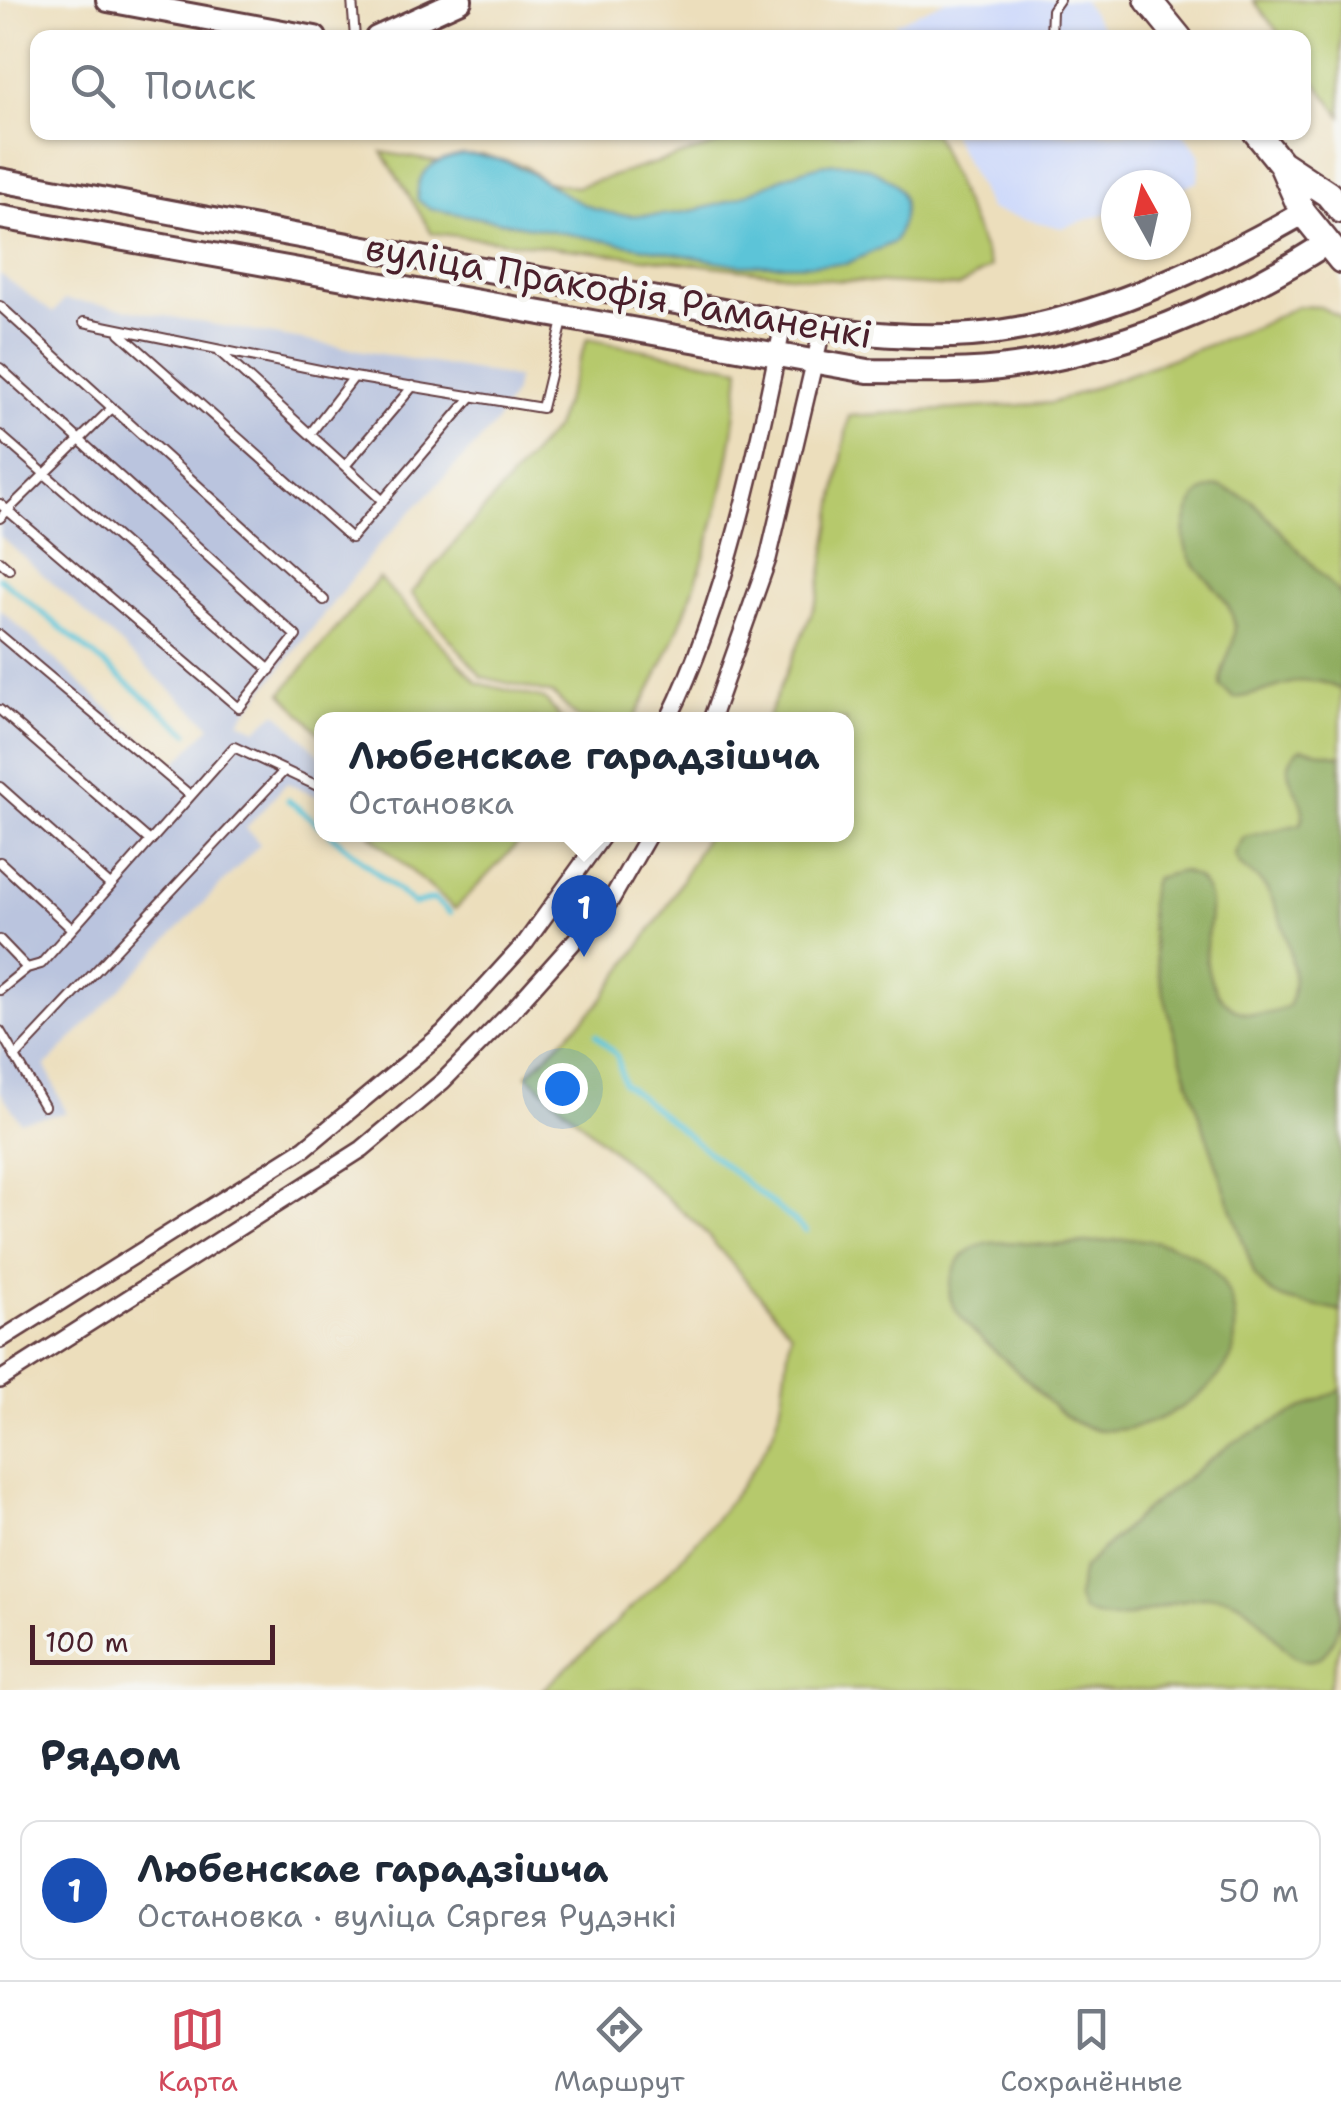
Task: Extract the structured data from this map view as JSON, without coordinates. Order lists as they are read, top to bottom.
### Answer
{
  "streets": {
    "street": ["вуліца Пракофія Раманенкі"]
  },
  "scale_bar": "100 m",
  "north": "top",
  "page": {
    "search": "Поиск",
    "popup": ["Любенскае гарадзішча", "Остановка"],
    "pins": "1",
    "scale": "100 m",
    "heading": "Рядом",
    "list": [
      {
        "mark": "1",
        "name": "Любенскае гарадзішча",
        "note": "Остановка · вуліца Сяргея Рудэнкі",
        "value": "50 m"
      }
    ],
    "nav": ["Карта", "Маршрут", "Сохранённые"]
  }
}
